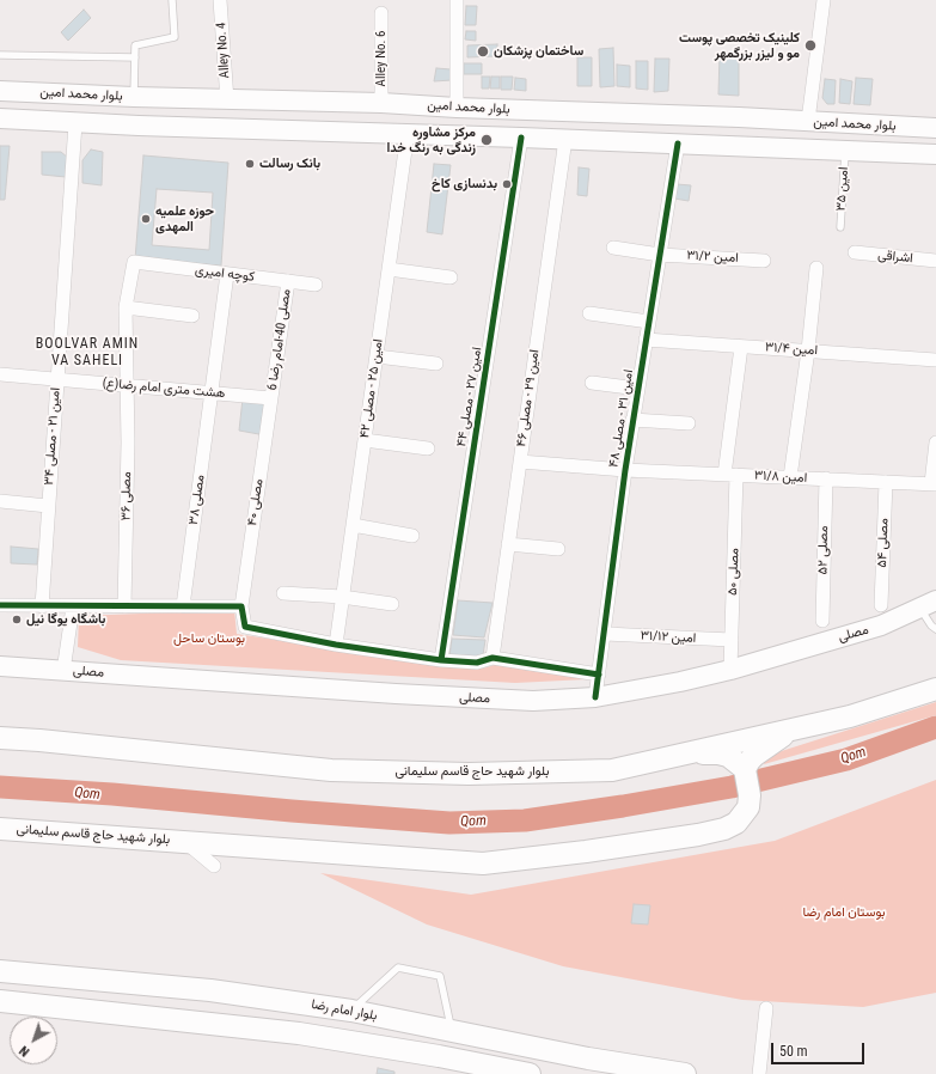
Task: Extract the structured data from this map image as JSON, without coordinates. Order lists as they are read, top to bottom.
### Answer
{
  "streets": {
    "main road": [
      "بلوار محمد امین",
      "مصلی",
      "بلوار شهید حاج قاسم سلیمانی",
      "بلوار امام رضا"
    ],
    "street": [
      "Alley No. 4",
      "Alley No. 6",
      "امین ۳۱/۲",
      "اشراقی",
      "کوچه امیری",
      "مصلی 40-امام رضا 6",
      "امین ۳۱/۴",
      "هشت متری امام رضا(ع)",
      "امین ۲۵ - مصلی ۴۲",
      "امین ۲۷ - مصلی ۴۴",
      "امین ۲۹ - مصلی ۴۶",
      "امین ۳۱ - مصلی ۴۸",
      "امین ۲۱ - مصلی ۳۴",
      "امین ۳۱/۸",
      "مصلی ۳۶",
      "مصلی ۳۸",
      "مصلی ۴۰",
      "مصلی ۵۴",
      "مصلی ۵۲",
      "مصلی ۵۰",
      "امین ۳۱/۱۲"
    ],
    "lane": ["امین ۳۵"]
  },
  "crossings": [
    ["Alley No. 4", "بلوار محمد امین"],
    ["Alley No. 6", "بلوار محمد امین"],
    ["بلوار محمد امین", "امین ۳۵"],
    ["بلوار محمد امین", "امین ۲۵ - مصلی ۴۲"],
    ["بلوار محمد امین", "امین ۲۷ - مصلی ۴۴"],
    ["بلوار محمد امین", "امین ۲۹ - مصلی ۴۶"],
    ["بلوار محمد امین", "امین ۳۱ - مصلی ۴۸"],
    ["بلوار محمد امین", "امین ۲۱ - مصلی ۳۴"],
    ["امین ۳۱/۲", "امین ۳۱ - مصلی ۴۸"],
    ["کوچه امیری", "مصلی 40-امام رضا 6"],
    ["کوچه امیری", "مصلی ۳۶"],
    ["کوچه امیری", "مصلی ۳۸"],
    ["مصلی 40-امام رضا 6", "هشت متری امام رضا(ع)"],
    ["مصلی 40-امام رضا 6", "مصلی ۴۰"],
    ["امین ۳۱/۴", "امین ۳۱ - مصلی ۴۸"],
    ["امین ۳۱/۴", "مصلی ۵۰"],
    ["هشت متری امام رضا(ع)", "امین ۲۱ - مصلی ۳۴"],
    ["هشت متری امام رضا(ع)", "مصلی ۳۶"],
    ["هشت متری امام رضا(ع)", "مصلی ۳۸"],
    ["هشت متری امام رضا(ع)", "مصلی ۴۰"],
    ["امین ۲۹ - مصلی ۴۶", "امین ۳۱/۸"],
    ["امین ۳۱ - مصلی ۴۸", "امین ۳۱/۸"],
    ["امین ۳۱ - مصلی ۴۸", "مصلی"],
    ["امین ۳۱ - مصلی ۴۸", "امین ۳۱/۱۲"],
    ["امین ۳۱/۸", "مصلی ۵۴"],
    ["امین ۳۱/۸", "مصلی ۵۲"],
    ["امین ۳۱/۸", "مصلی ۵۰"],
    ["مصلی ۵۰", "مصلی"],
    ["مصلی ۵۰", "امین ۳۱/۱۲"]
  ],
  "districts": ["BOOLVAR AMIN VA SAHELI"],
  "water": ["Qom"],
  "parks": ["بوستان ساحل", "بوستان امام رضا"],
  "places": [
    "کلینیک تخصصی پوست مو و لیزر بزرگمهر",
    "ساختمان پزشکان",
    "مرکز مشاوره زندگی به رنگ خدا",
    "بانک رسالت",
    "بدنسازی کاخ",
    "حوزه علمیه المهدی",
    "باشگاه یوگا نیل"
  ],
  "scale_bar": "50 m",
  "north": "bottom left"
}
